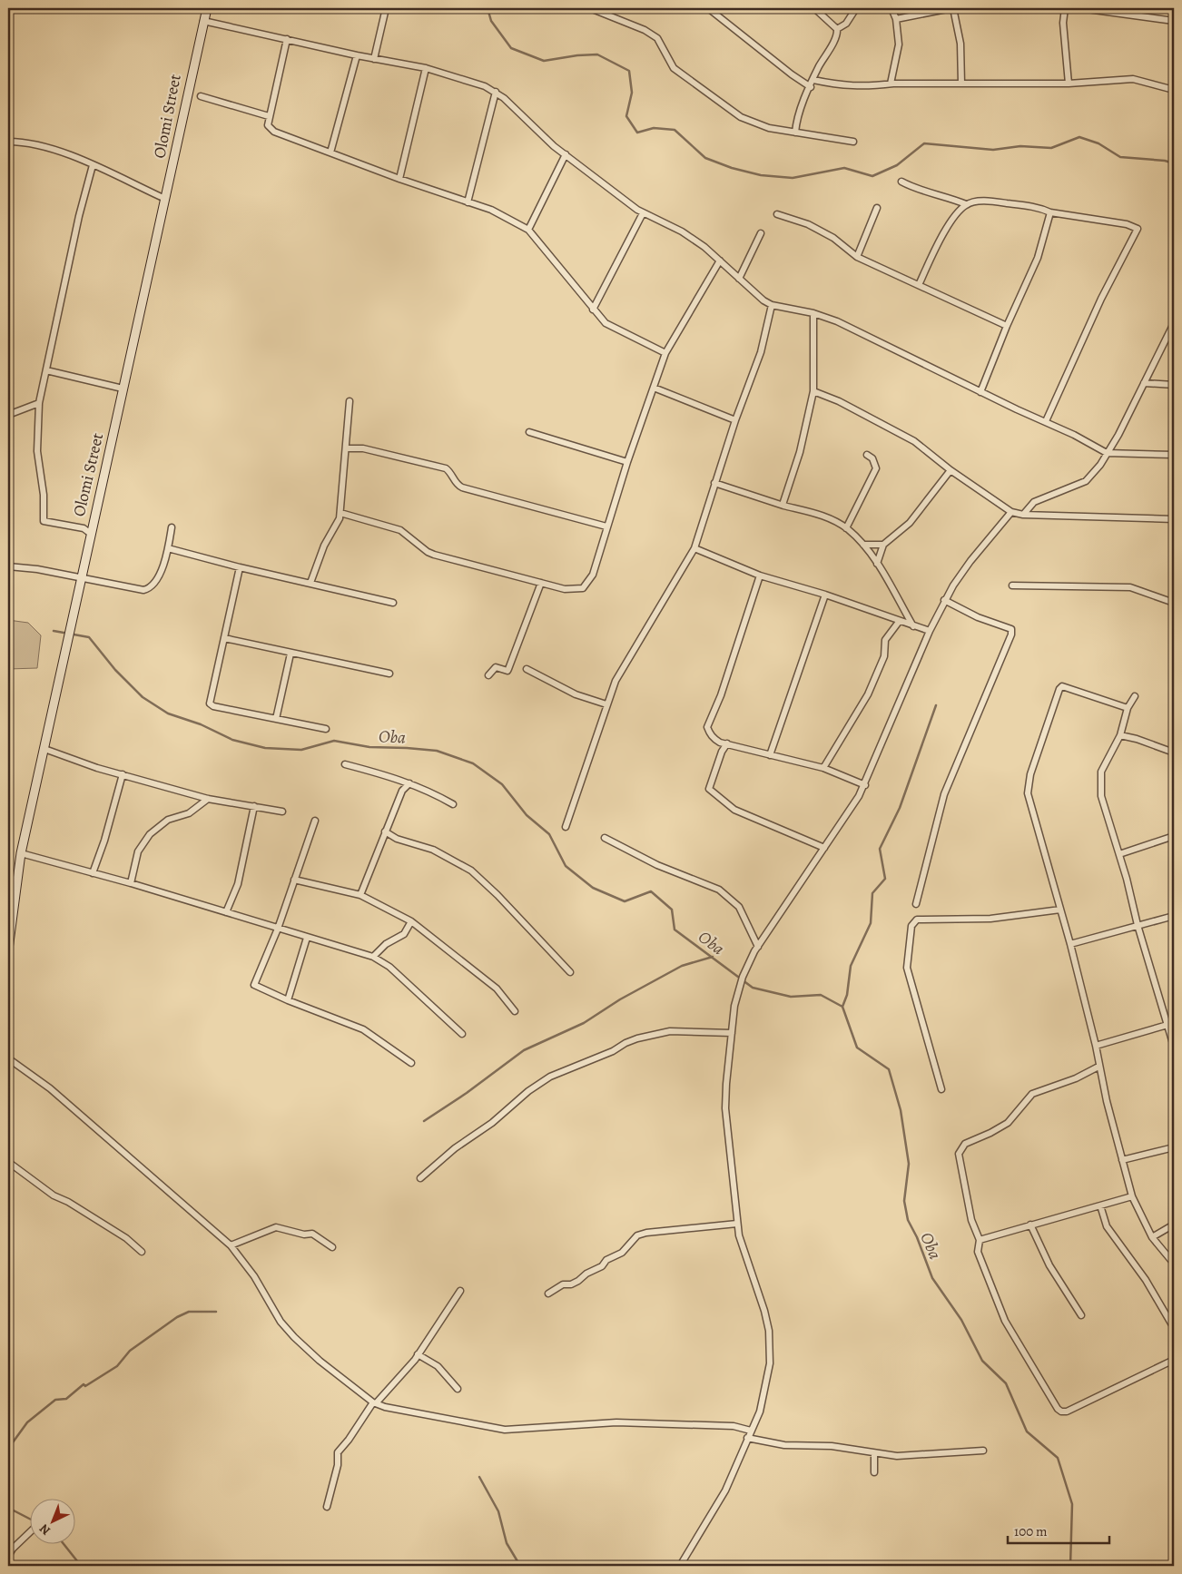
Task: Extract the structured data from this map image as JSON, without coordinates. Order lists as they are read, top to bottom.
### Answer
{
  "streets": {
    "main road": ["Olomi Street"]
  },
  "water": ["Oba"],
  "scale_bar": "100 m",
  "north": "bottom left"
}
